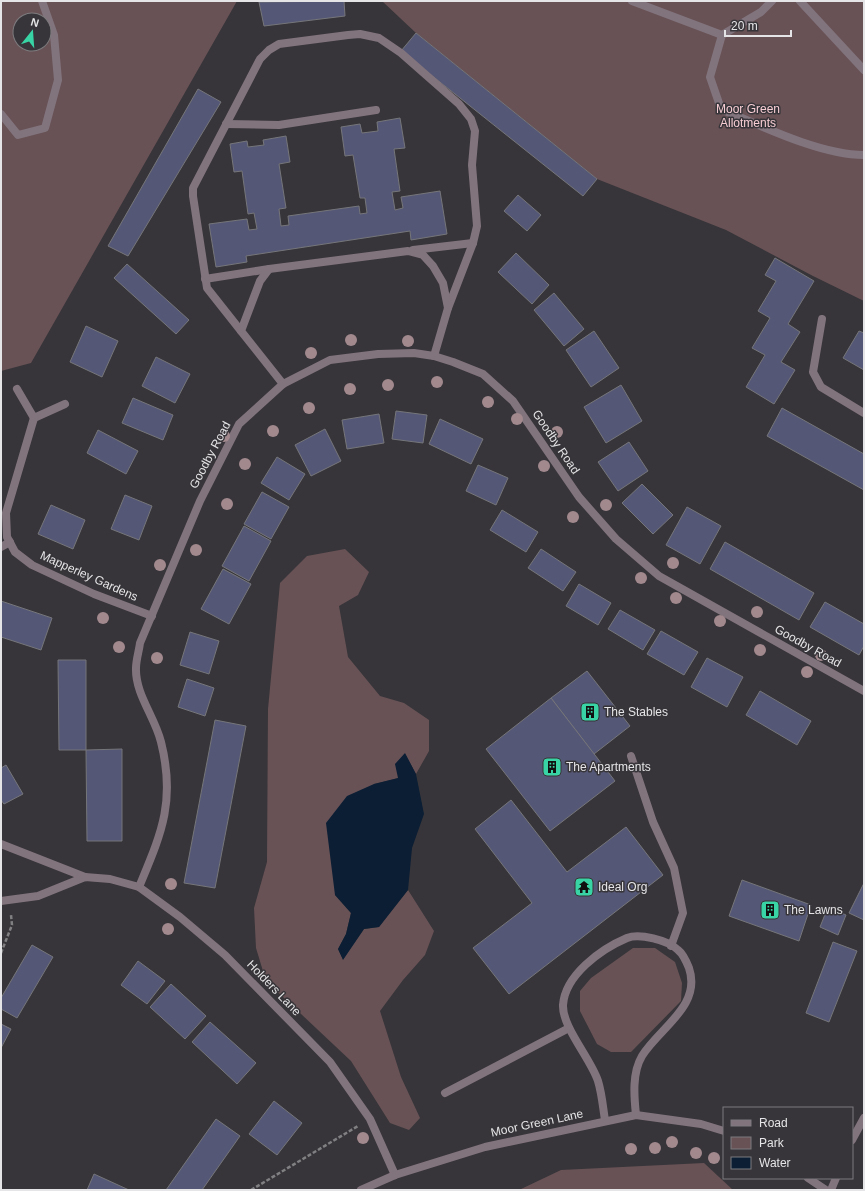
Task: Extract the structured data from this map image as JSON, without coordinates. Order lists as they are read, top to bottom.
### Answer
{
  "streets": {
    "street": [
      "Goodby Road",
      "Mapperley Gardens",
      "Holders Lane",
      "Moor Green Lane"
    ]
  },
  "crossings": [
    ["Goodby Road", "Mapperley Gardens"],
    ["Goodby Road", "Holders Lane"],
    ["Holders Lane", "Moor Green Lane"]
  ],
  "parks": ["Moor Green Allotments"],
  "places": {
    "building": ["The Stables", "The Apartments", "The Lawns"],
    "temple": ["Ideal Org"]
  },
  "legend": ["Road", "Park", "Water"],
  "scale_bar": "20 m",
  "north": "top"
}
